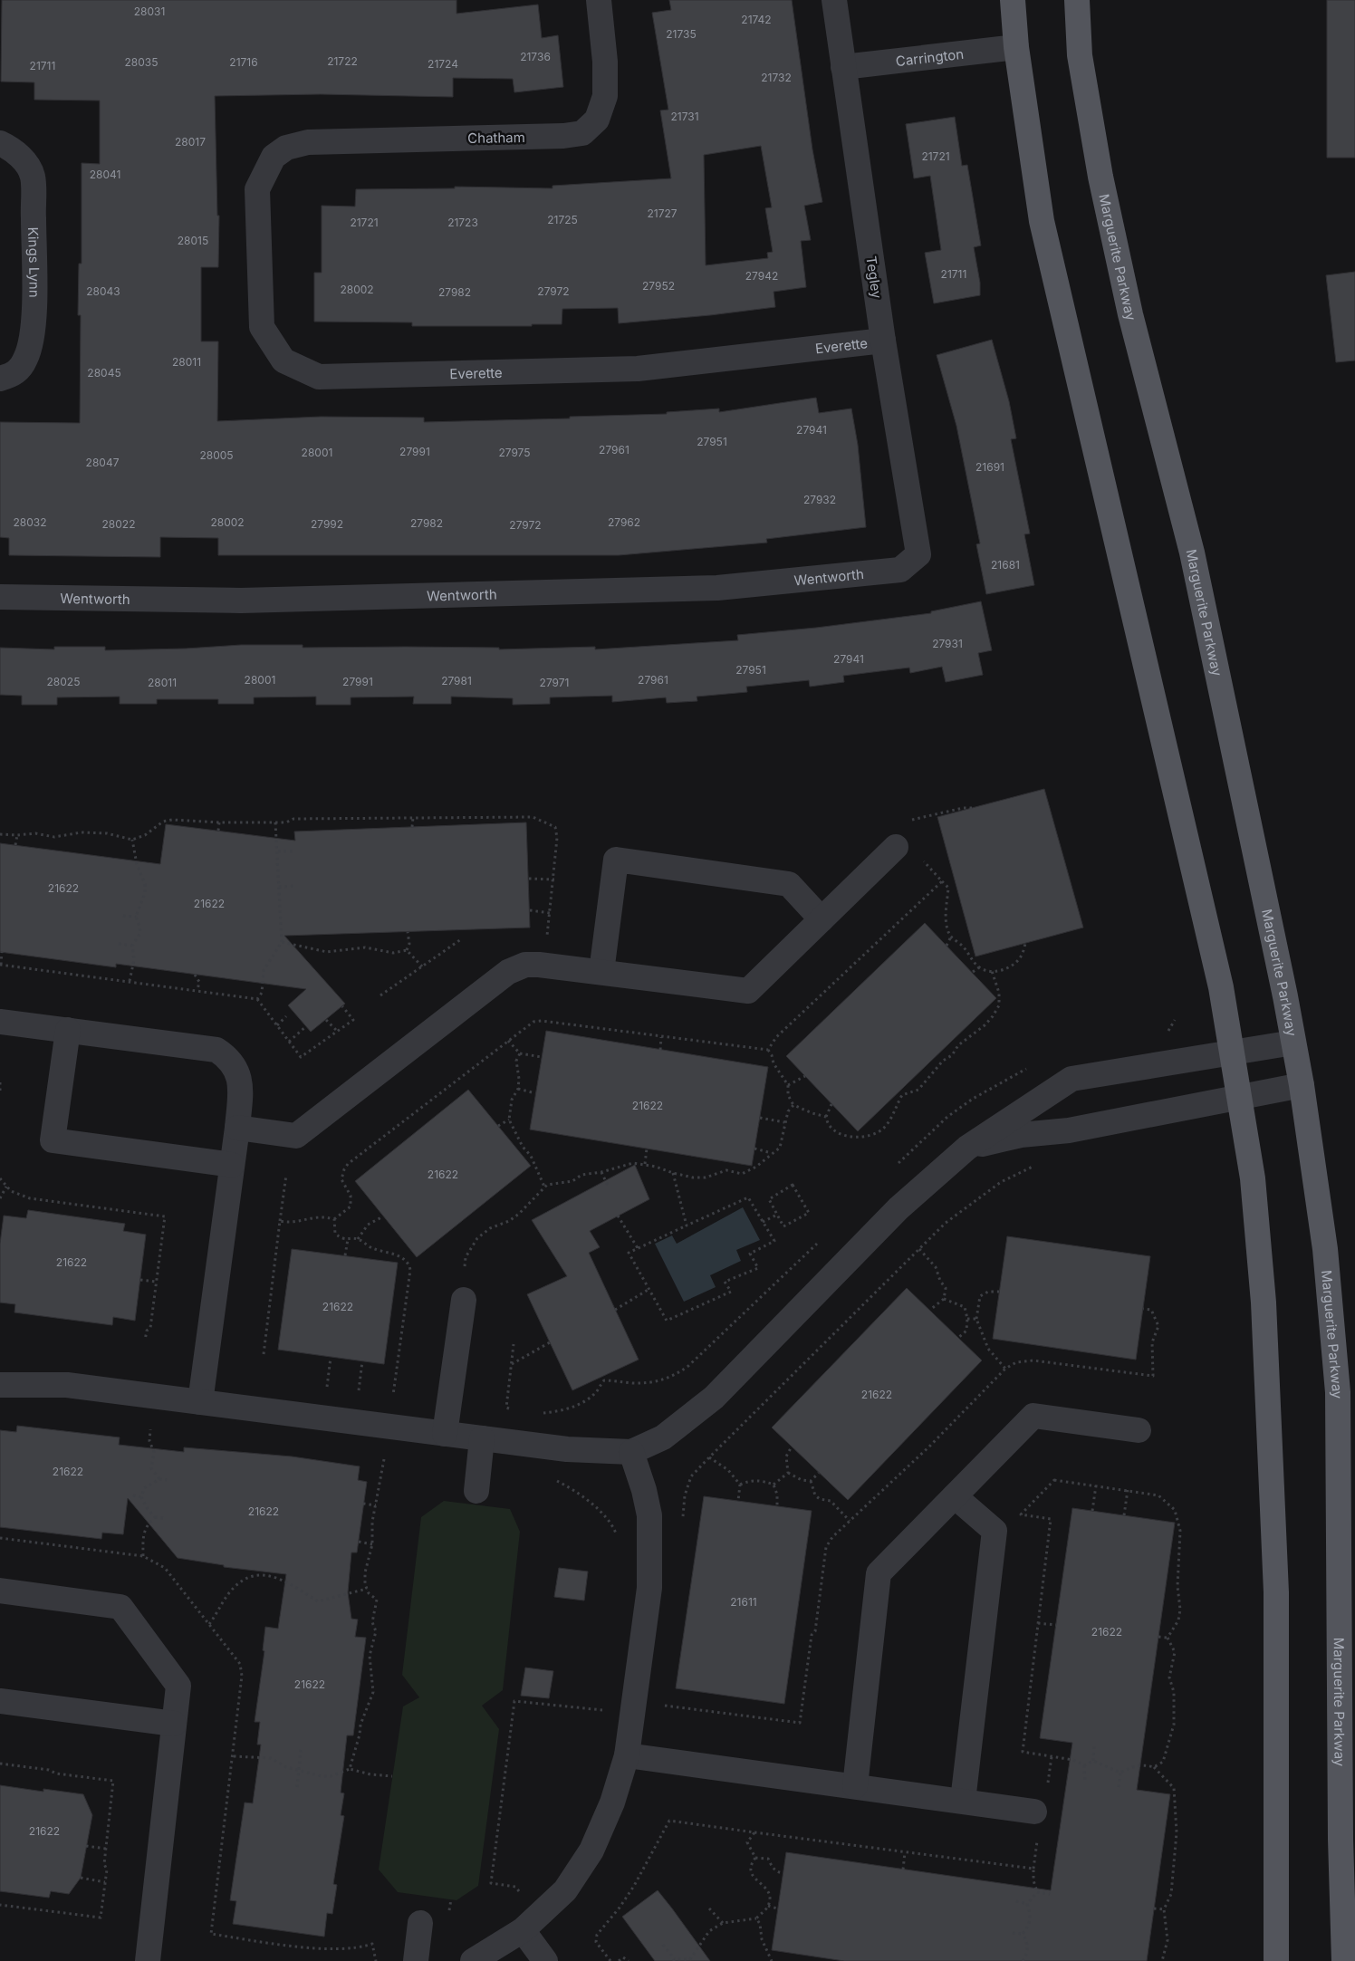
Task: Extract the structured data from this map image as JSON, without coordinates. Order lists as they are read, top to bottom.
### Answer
{
  "streets": {
    "main road": ["Marguerite Parkway"],
    "street": [
      "Carrington",
      "Chatham",
      "Kings Lynn",
      "Tegley",
      "Everette",
      "Wentworth"
    ]
  },
  "crossings": [
    ["Carrington", "Tegley"],
    ["Chatham", "Everette"],
    ["Tegley", "Everette"],
    ["Tegley", "Wentworth"]
  ],
  "house_numbers": [
    "28031",
    "21742",
    "21735",
    "21736",
    "21722",
    "28035",
    "21716",
    "21724",
    "21711",
    "21732",
    "21731",
    "28017",
    "21721",
    "28041",
    "21727",
    "21725",
    "21721",
    "21723",
    "28015",
    "21711",
    "27942",
    "27952",
    "28002",
    "28043",
    "27972",
    "27982",
    "28011",
    "28045",
    "27941",
    "27951",
    "27961",
    "27991",
    "28001",
    "27975",
    "28005",
    "28047",
    "21691",
    "27932",
    "28032",
    "28002",
    "27962",
    "27982",
    "28022",
    "27992",
    "27972",
    "21681",
    "27931",
    "27941",
    "27951",
    "28001",
    "27961",
    "27981",
    "28025",
    "27991",
    "28011",
    "27971",
    "21622",
    "21622",
    "21622",
    "21622",
    "21622",
    "21622",
    "21622",
    "21622",
    "21622",
    "21611",
    "21622",
    "21622",
    "21622"
  ]
}
